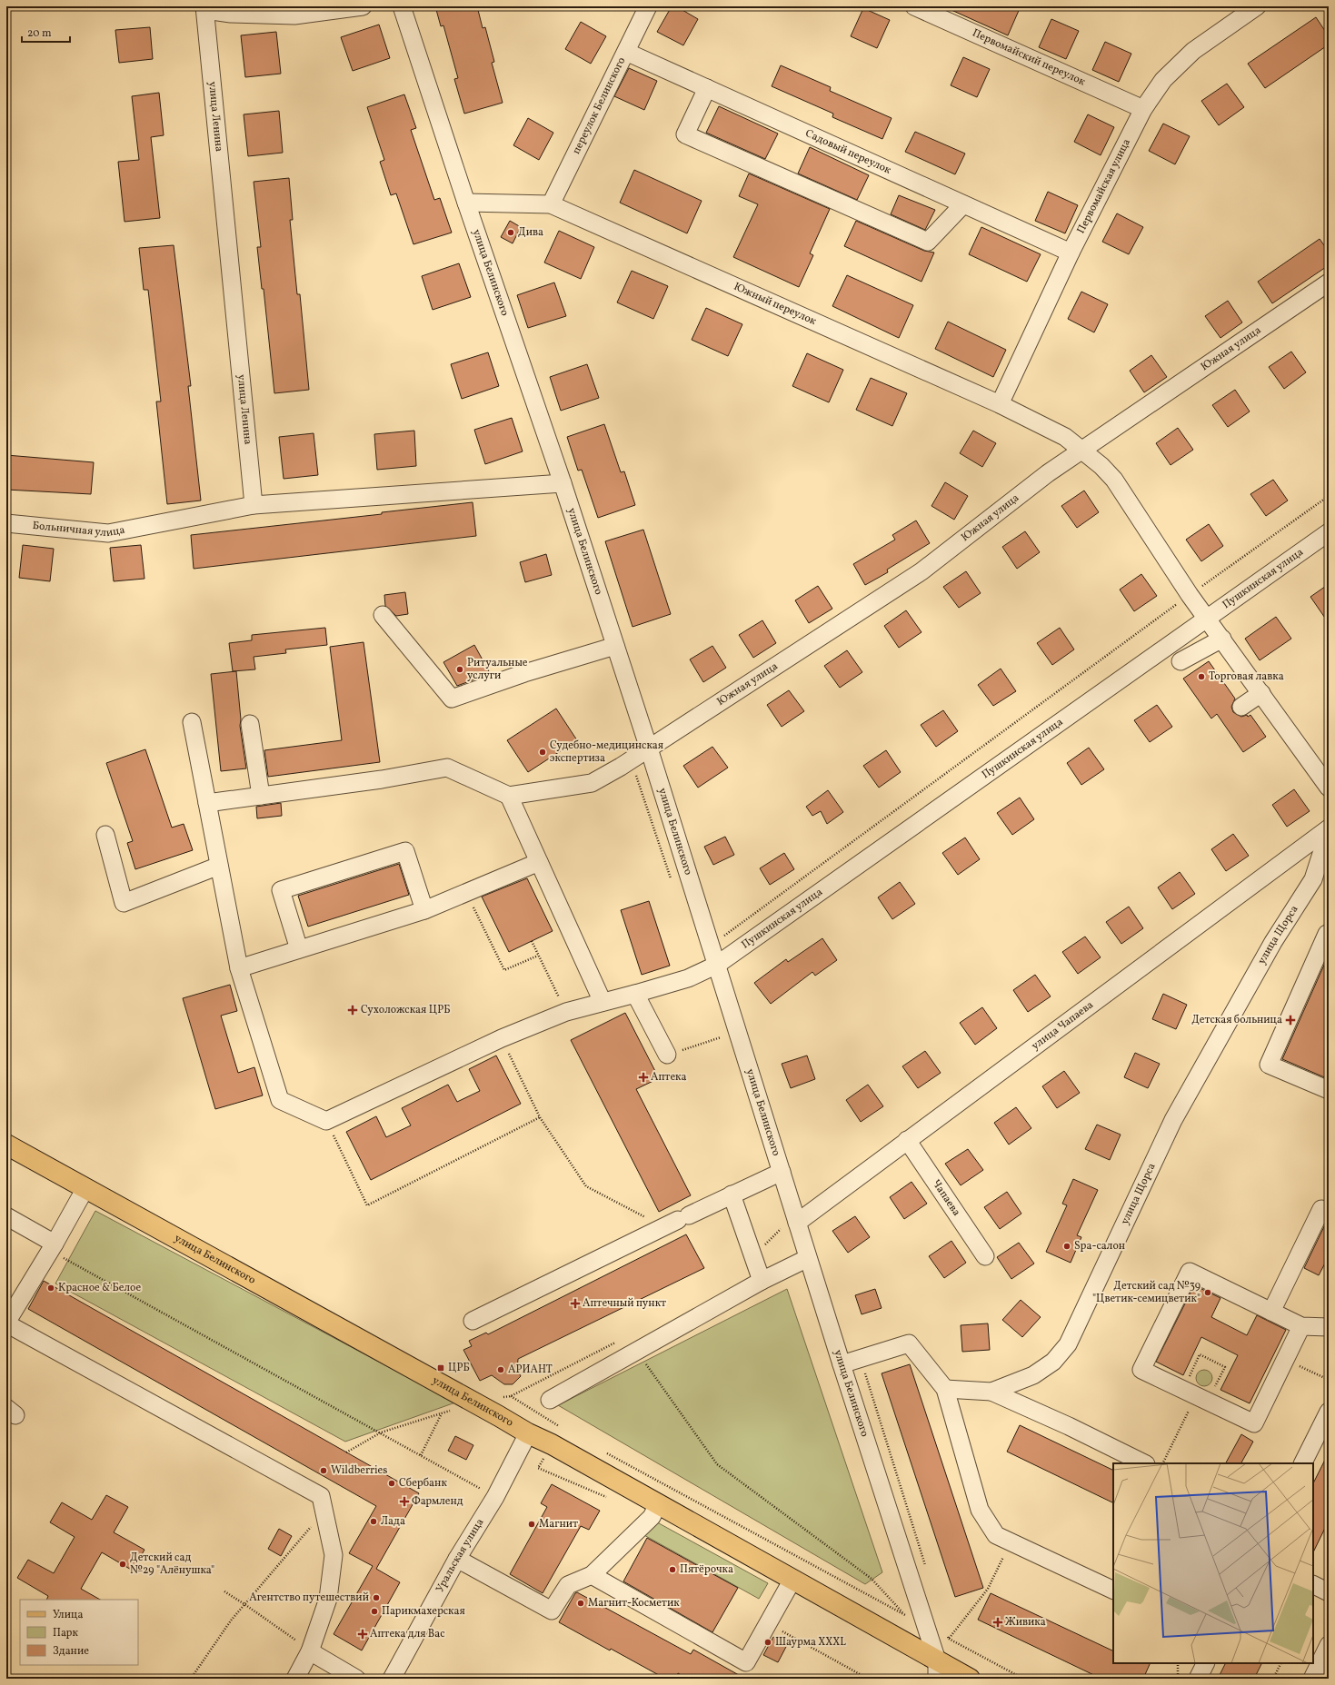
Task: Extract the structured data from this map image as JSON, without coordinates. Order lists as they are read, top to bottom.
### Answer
{
  "streets": {
    "main road": ["улица Белинского"],
    "street": [
      "Первомайский переулок",
      "переулок Белинского",
      "улица Ленина",
      "Садовый переулок",
      "Первомайская улица",
      "Южный переулок",
      "Южная улица",
      "Больничная улица",
      "Пушкинская улица",
      "улица Щорса",
      "улица Чапаева",
      "Чапаева",
      "Уральская улица"
    ]
  },
  "crossings": [
    ["Первомайский переулок", "Первомайская улица"],
    ["переулок Белинского", "Садовый переулок"],
    ["переулок Белинского", "Южный переулок"],
    ["улица Ленина", "Больничная улица"],
    ["Садовый переулок", "Первомайская улица"],
    ["Первомайская улица", "Южный переулок"],
    ["улица Белинского", "Южная улица"],
    ["улица Белинского", "Пушкинская улица"],
    ["улица Белинского", "улица Чапаева"],
    ["улица Белинского", "Уральская улица"],
    ["Южный переулок", "Южная улица"],
    ["Южный переулок", "Пушкинская улица"],
    ["улица Чапаева", "Чапаева"]
  ],
  "places": {
    "other": [
      "Дива",
      "Ритуальные услуги",
      "Торговая лавка",
      "Судебно-медицинская экспертиза",
      "Spa-салон",
      "Красное & Белое",
      "Детский сад №39 \"Цветик-семицветик\"",
      "АРИАНТ",
      "Wildberries",
      "Сбербанк",
      "Лада",
      "Магнит",
      "Детский сад №29 \"Алёнушка\"",
      "Пятёрочка",
      "Агентство путешествий",
      "Магнит-Косметик",
      "Парикмахерская",
      "Шаурма XXXL"
    ],
    "health": [
      "Сухоложская ЦРБ",
      "Детская больница",
      "Аптека",
      "Аптечный пункт",
      "Фармленд",
      "Живика",
      "Аптека для Вас"
    ],
    "transit": ["ЦРБ"]
  },
  "legend": ["Улица", "Парк", "Здание"],
  "scale_bar": "20 m"
}
